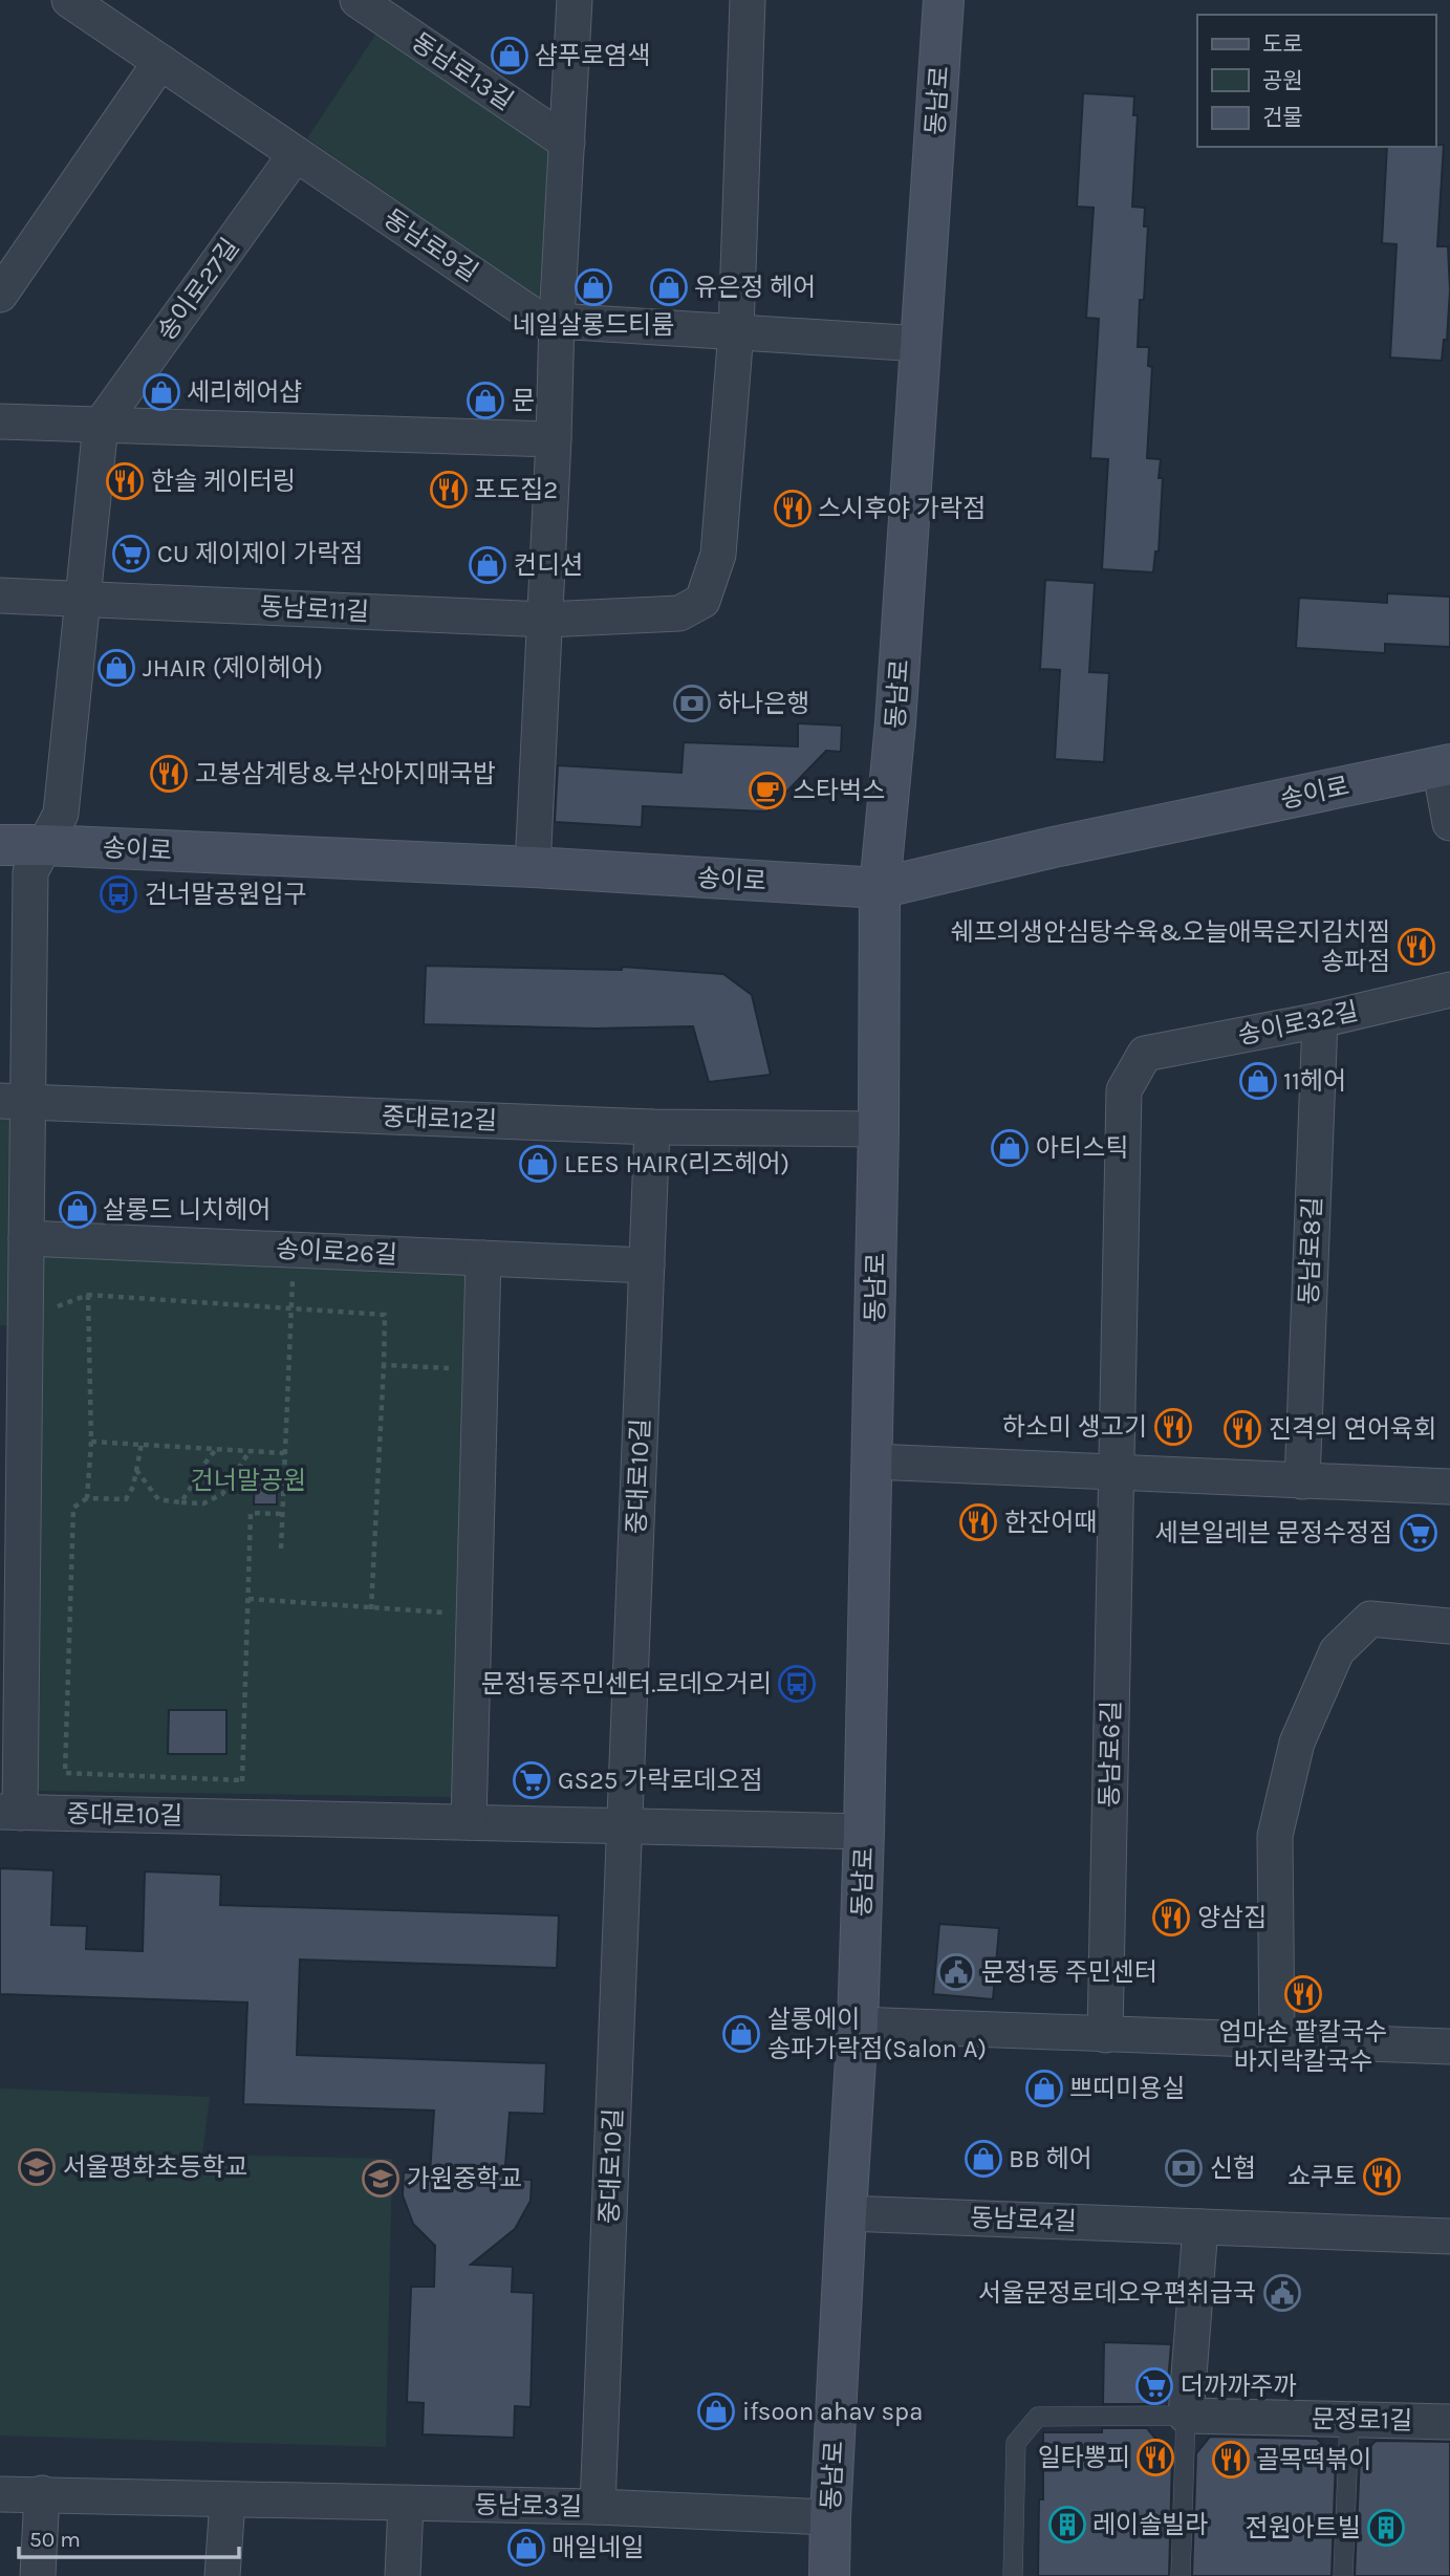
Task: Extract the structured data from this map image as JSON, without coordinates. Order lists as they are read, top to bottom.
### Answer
{
  "streets": {
    "main road": ["동남로", "송이로"],
    "street": [
      "동남로13길",
      "동남로9길",
      "송이로27길",
      "동남로11길",
      "송이로32길",
      "중대로12길",
      "동남로8길",
      "송이로26길",
      "중대로10길",
      "동남로6길",
      "동남로4길",
      "문정로1길",
      "동남로3길"
    ]
  },
  "crossings": [
    ["동남로", "동남로9길"],
    ["동남로", "송이로"],
    ["동남로", "중대로12길"],
    ["동남로", "중대로10길"],
    ["동남로", "동남로4길"],
    ["동남로", "동남로3길"],
    ["동남로9길", "송이로27길"],
    ["동남로9길", "동남로11길"],
    ["송이로27길", "동남로11길"],
    ["송이로27길", "송이로"],
    ["송이로32길", "동남로8길"],
    ["송이로32길", "동남로6길"],
    ["중대로12길", "중대로10길"],
    ["송이로26길", "중대로10길"],
    ["중대로10길", "동남로3길"]
  ],
  "parks": ["건너말공원"],
  "places": {
    "shop": [
      "샴푸로염색",
      "네일살롱드티룸",
      "유은정 헤어",
      "세리헤어샵",
      "문",
      "컨디션",
      "JHAIR (제이헤어)",
      "11헤어",
      "아티스틱",
      "LEES HAIR(리즈헤어)",
      "살롱드 니치헤어",
      "살롱에이 송파가락점(Salon A)",
      "쁘띠미용실",
      "BB 헤어",
      "ifsoon ahav spa",
      "매일네일"
    ],
    "restaurant": [
      "한솔 케이터링",
      "포도집2",
      "스시후야 가락점",
      "고봉삼계탕&부산아지매국밥",
      "쉐프의생안심탕수육&오늘애묵은지김치찜 송파점",
      "하소미 생고기",
      "진격의 연어육회",
      "한잔어때",
      "양삼집",
      "엄마손 팥칼국수 바지락칼국수",
      "쇼쿠토",
      "일타뽕피",
      "골목떡볶이"
    ],
    "supermarket": [
      "CU 제이제이 가락점",
      "세븐일레븐 문정수정점",
      "GS25 가락로데오점",
      "더까까주까"
    ],
    "bank": ["하나은행", "신협"],
    "cafe": ["스타벅스"],
    "bus stop": ["건너말공원입구", "문정1동주민센터.로데오거리"],
    "public building": ["문정1동 주민센터", "서울문정로데오우편취급국"],
    "school or university": ["서울평화초등학교", "가원중학교"],
    "building": ["레이솔빌라", "전원아트빌"]
  },
  "legend": ["도로", "공원", "건물"],
  "scale_bar": "50 m"
}
